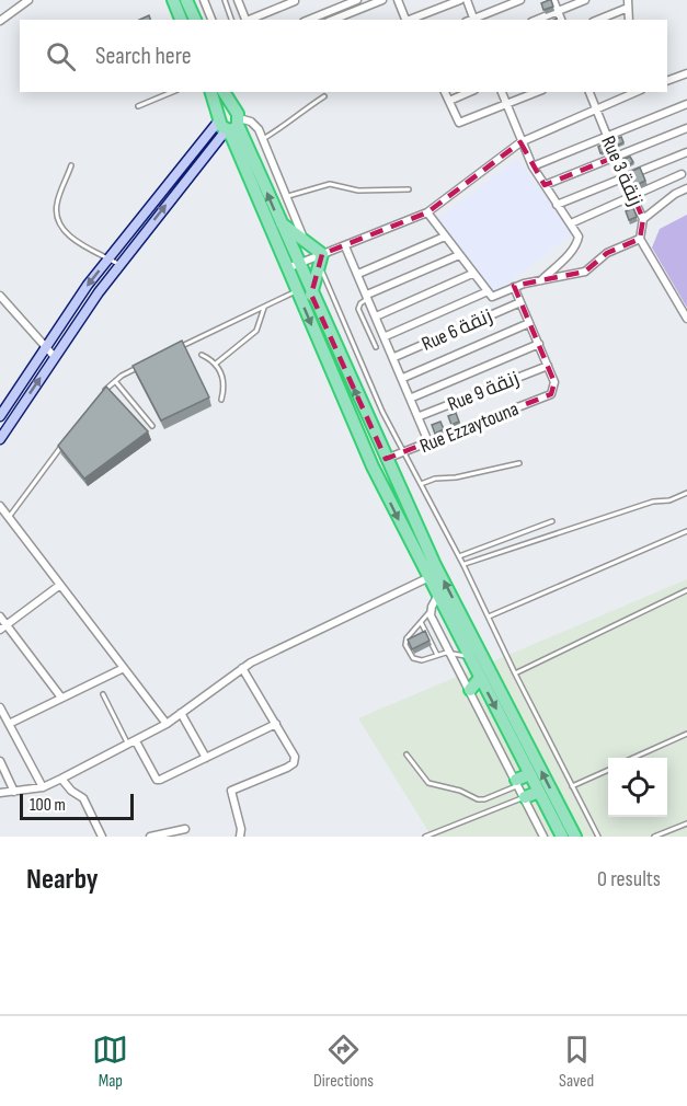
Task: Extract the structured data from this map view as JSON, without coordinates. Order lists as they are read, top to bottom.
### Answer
{
  "streets": {
    "street": [
      "Rue 3 زنقة",
      "Rue 6 زنقة",
      "Rue 9 زنقة",
      "Rue Ezzaytouna"
    ]
  },
  "crossings": [
    ["Rue 9 زنقة", "Rue Ezzaytouna"]
  ],
  "scale_bar": "100 m",
  "page": {
    "search": "Search here",
    "scale": "100 m",
    "heading": ["Nearby", "0 results"],
    "nav": ["Map", "Directions", "Saved"]
  }
}
